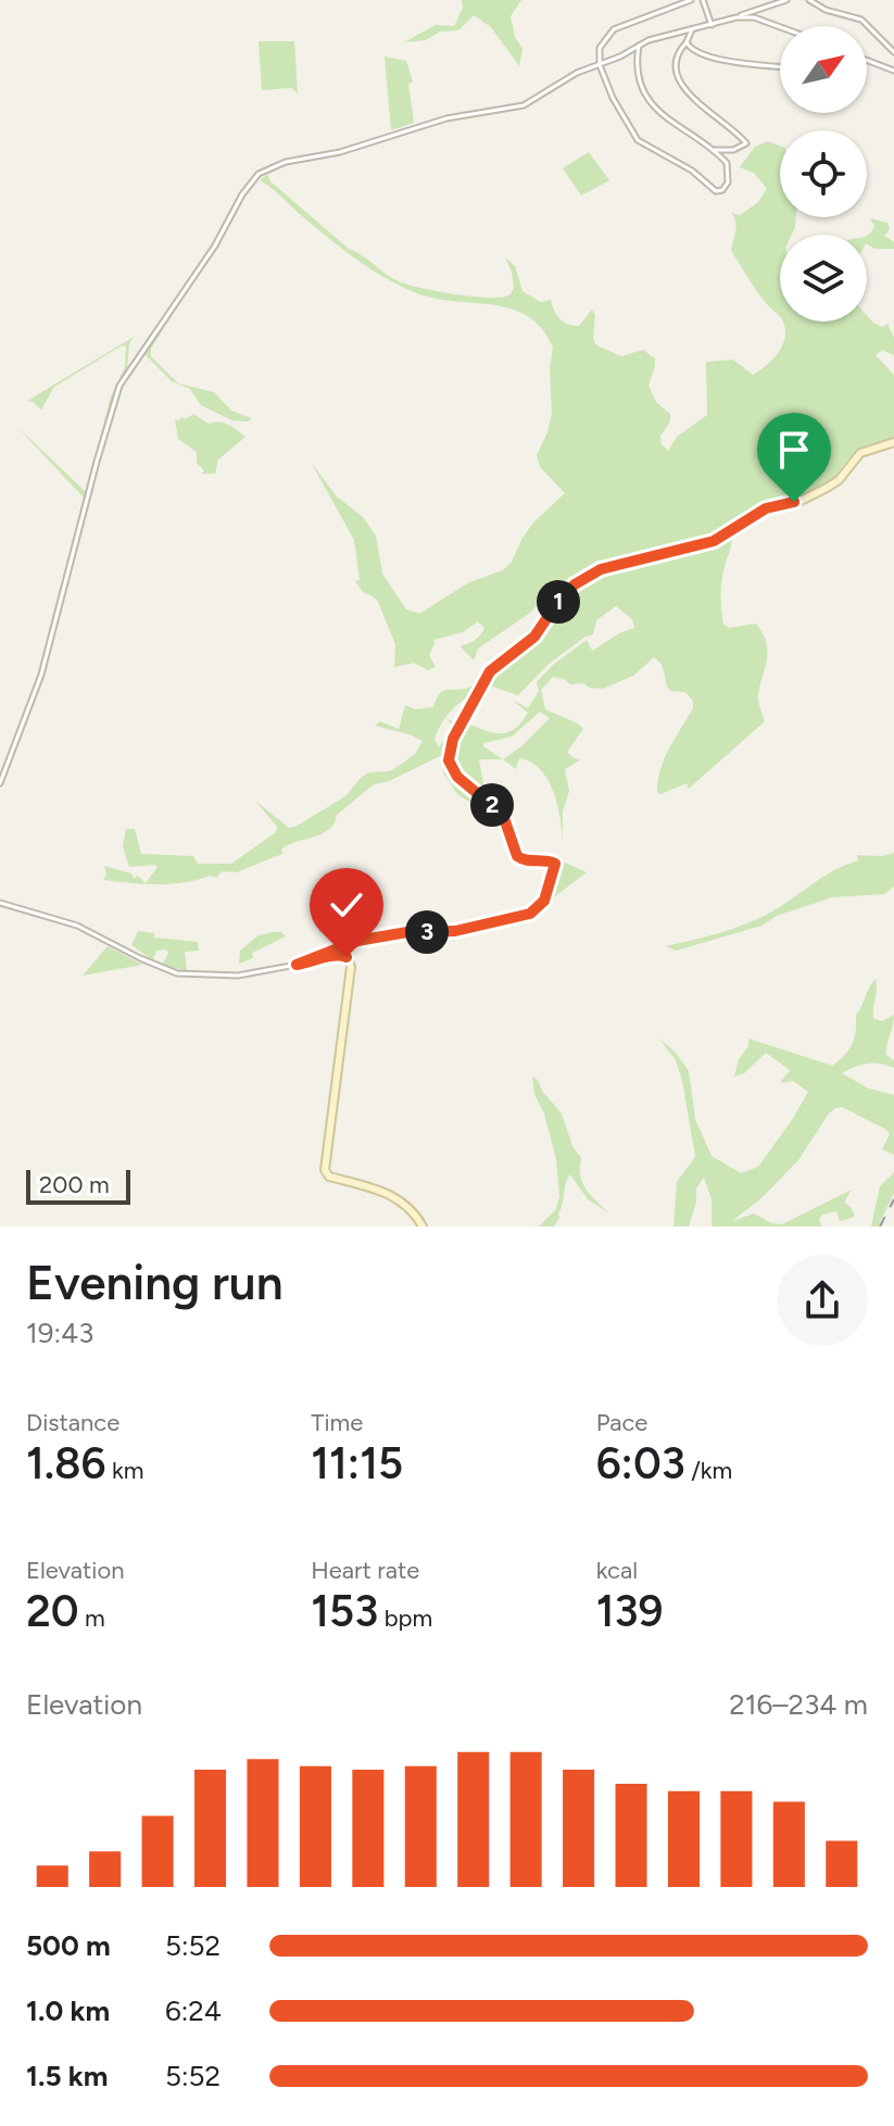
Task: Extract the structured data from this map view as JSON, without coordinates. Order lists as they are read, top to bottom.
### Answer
{
  "scale_bar": "200 m",
  "north": "top right",
  "page": {
    "pins": ["1", "2", "3"],
    "scale": "200 m",
    "heading": ["Evening run", "19:43"],
    "stats": [
      ["Distance", "1.86 km"],
      ["Time", "11:15"],
      ["Pace", "6:03 /km"],
      ["Elevation", "20 m"],
      ["Heart rate", "153 bpm"],
      ["kcal", "139"]
    ],
    "chart": ["Elevation", "216–234 m"],
    "list": [
      {
        "name": "500 m",
        "note": "5:52"
      },
      {
        "name": "1.0 km",
        "note": "6:24"
      },
      {
        "name": "1.5 km",
        "note": "5:52"
      }
    ]
  }
}
